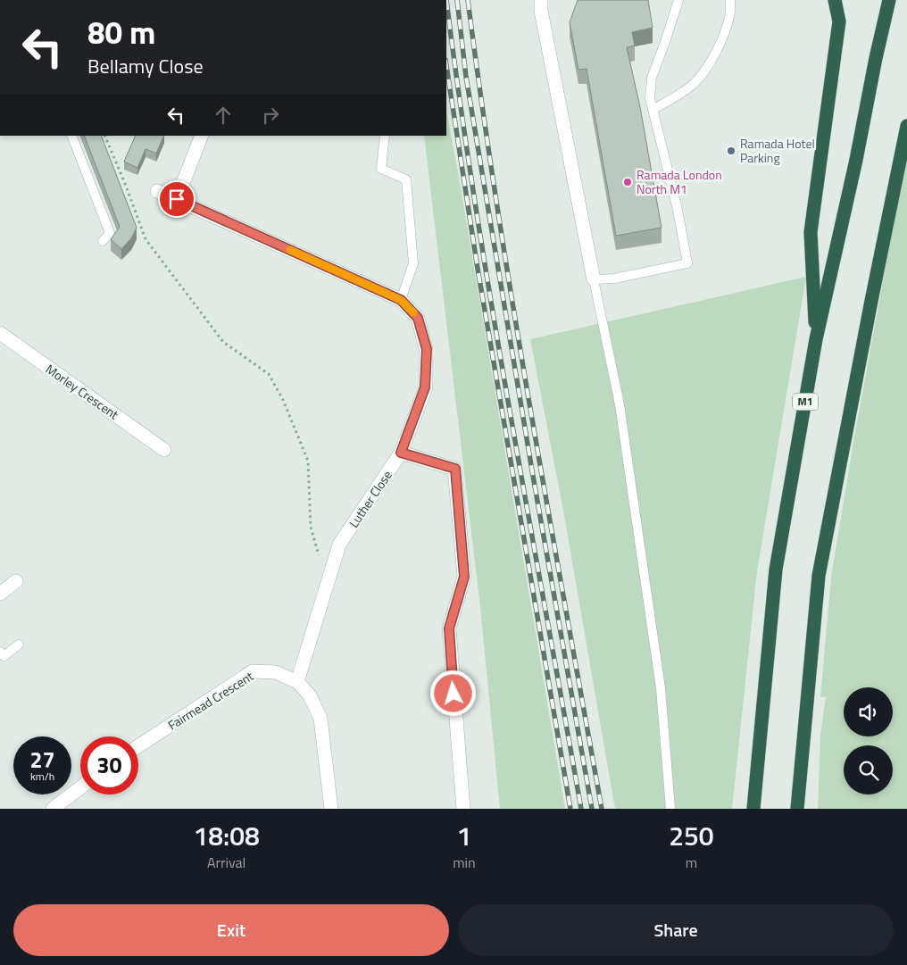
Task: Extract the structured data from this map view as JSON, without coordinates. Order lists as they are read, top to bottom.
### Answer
{
  "streets": {
    "highway": ["M1"],
    "street": ["Morley Crescent", "Luther Close", "Fairmead Crescent"]
  },
  "crossings": [
    ["Luther Close", "Fairmead Crescent"]
  ],
  "places": ["Ramada Hotel Parking", "Ramada London North M1"],
  "page": {
    "turn": ["80 m", "Bellamy Close"],
    "speed": "27 km/h",
    "limit": "30",
    "eta": [
      "18:08",
      "Arrival",
      "1",
      "min",
      "250",
      "m"
    ],
    "buttons": ["Exit", "Share"]
  }
}
